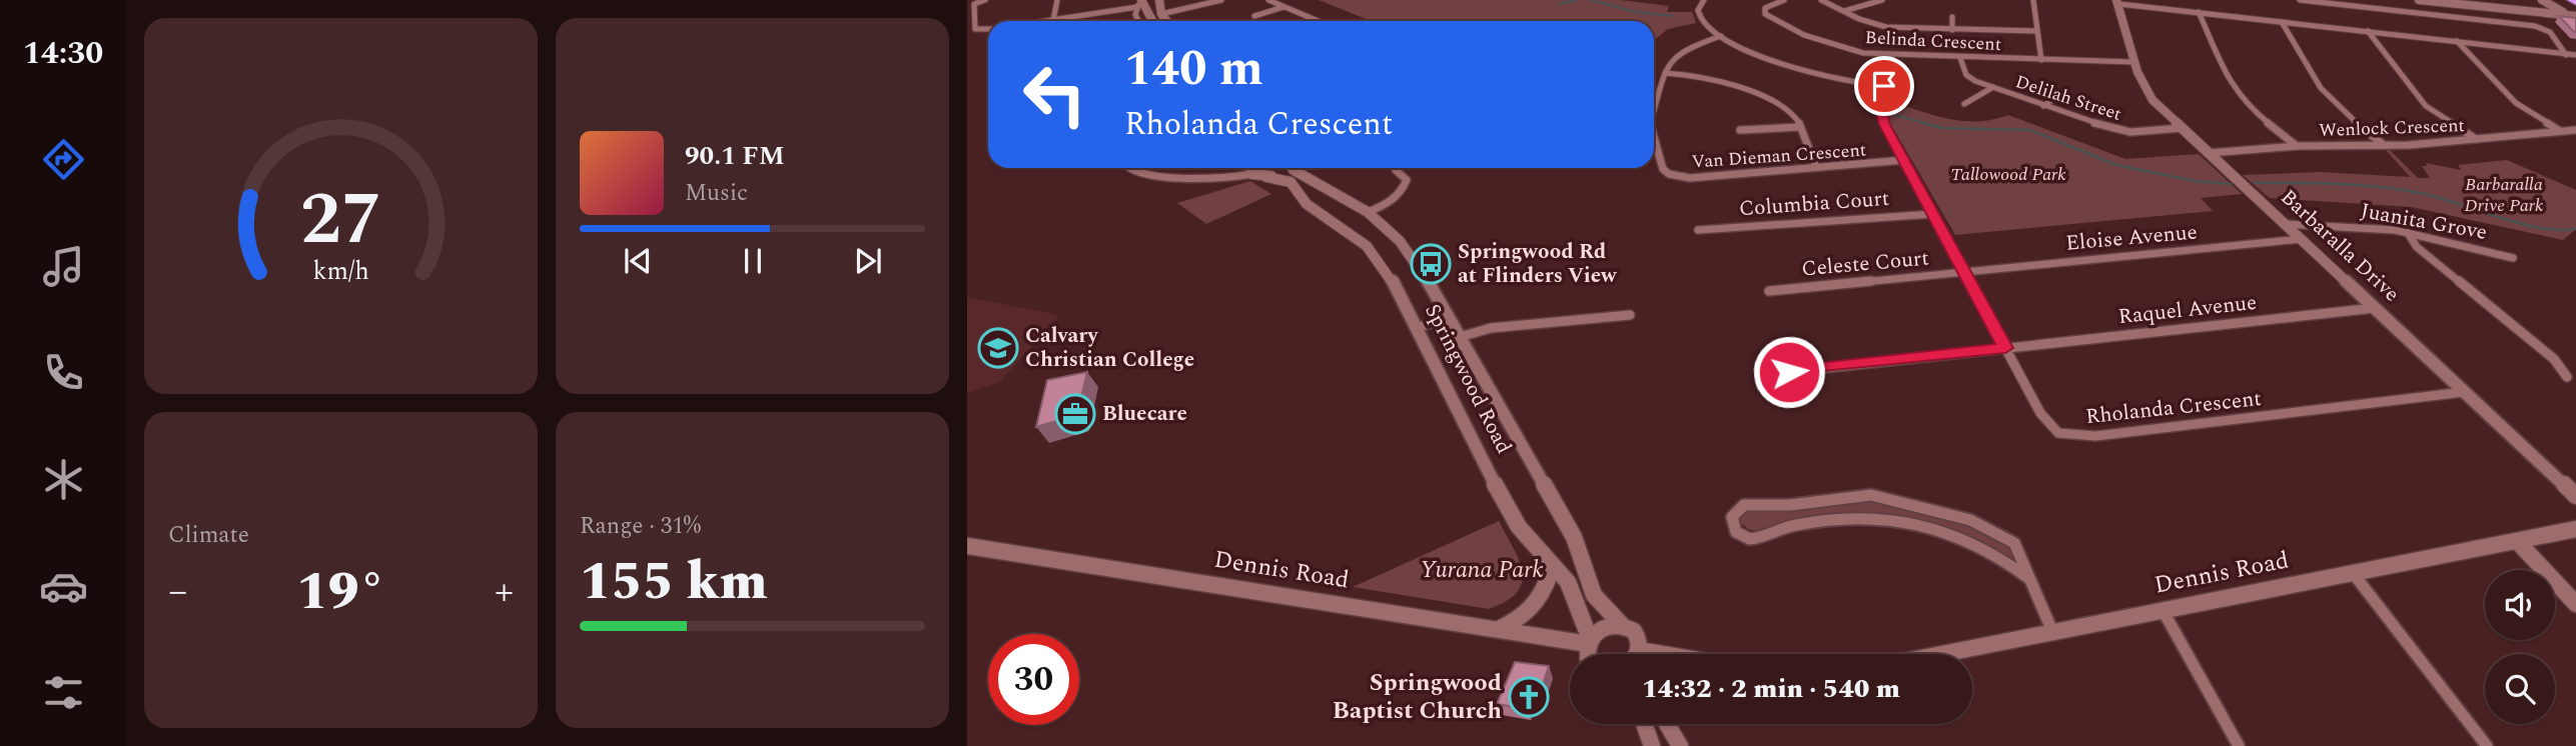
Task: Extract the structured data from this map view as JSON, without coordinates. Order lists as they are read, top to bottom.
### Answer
{
  "streets": {
    "street": [
      "Belinda Crescent",
      "Delilah Street",
      "Wenlock Crescent",
      "Van Dieman Crescent",
      "Columbia Court",
      "Juanita Grove",
      "Eloise Avenue",
      "Barbaralla Drive",
      "Celeste Court",
      "Raquel Avenue",
      "Springwood Road",
      "Rholanda Crescent",
      "Dennis Road"
    ]
  },
  "crossings": [
    ["Belinda Crescent", "Delilah Street"],
    ["Belinda Crescent", "Barbaralla Drive"],
    ["Belinda Crescent", "Rholanda Crescent"],
    ["Delilah Street", "Barbaralla Drive"],
    ["Wenlock Crescent", "Barbaralla Drive"],
    ["Van Dieman Crescent", "Rholanda Crescent"],
    ["Columbia Court", "Rholanda Crescent"],
    ["Juanita Grove", "Barbaralla Drive"],
    ["Eloise Avenue", "Barbaralla Drive"],
    ["Eloise Avenue", "Celeste Court"],
    ["Eloise Avenue", "Rholanda Crescent"],
    ["Barbaralla Drive", "Raquel Avenue"],
    ["Barbaralla Drive", "Rholanda Crescent"],
    ["Celeste Court", "Rholanda Crescent"],
    ["Raquel Avenue", "Rholanda Crescent"],
    ["Springwood Road", "Dennis Road"]
  ],
  "parks": ["Tallowood Park", "Barbaralla Drive Park", "Yurana Park"],
  "places": {
    "bus stop": ["Springwood Rd at Flinders View"],
    "school or university": ["Calvary Christian College"],
    "office": ["Bluecare"],
    "church": ["Springwood Baptist Church"]
  },
  "page": {
    "tabs": "14:30",
    "turn": ["140 m", "Rholanda Crescent"],
    "song": ["90.1 FM", "Music"],
    "tile": [
      "Climate",
      ["Range · 31%", "155 km"]
    ],
    "heat": ["−", "19°", "+"],
    "limit": "30",
    "trip": "14:32 · 2 min · 540 m",
    "gauge": ["27", "km/h"]
  }
}
